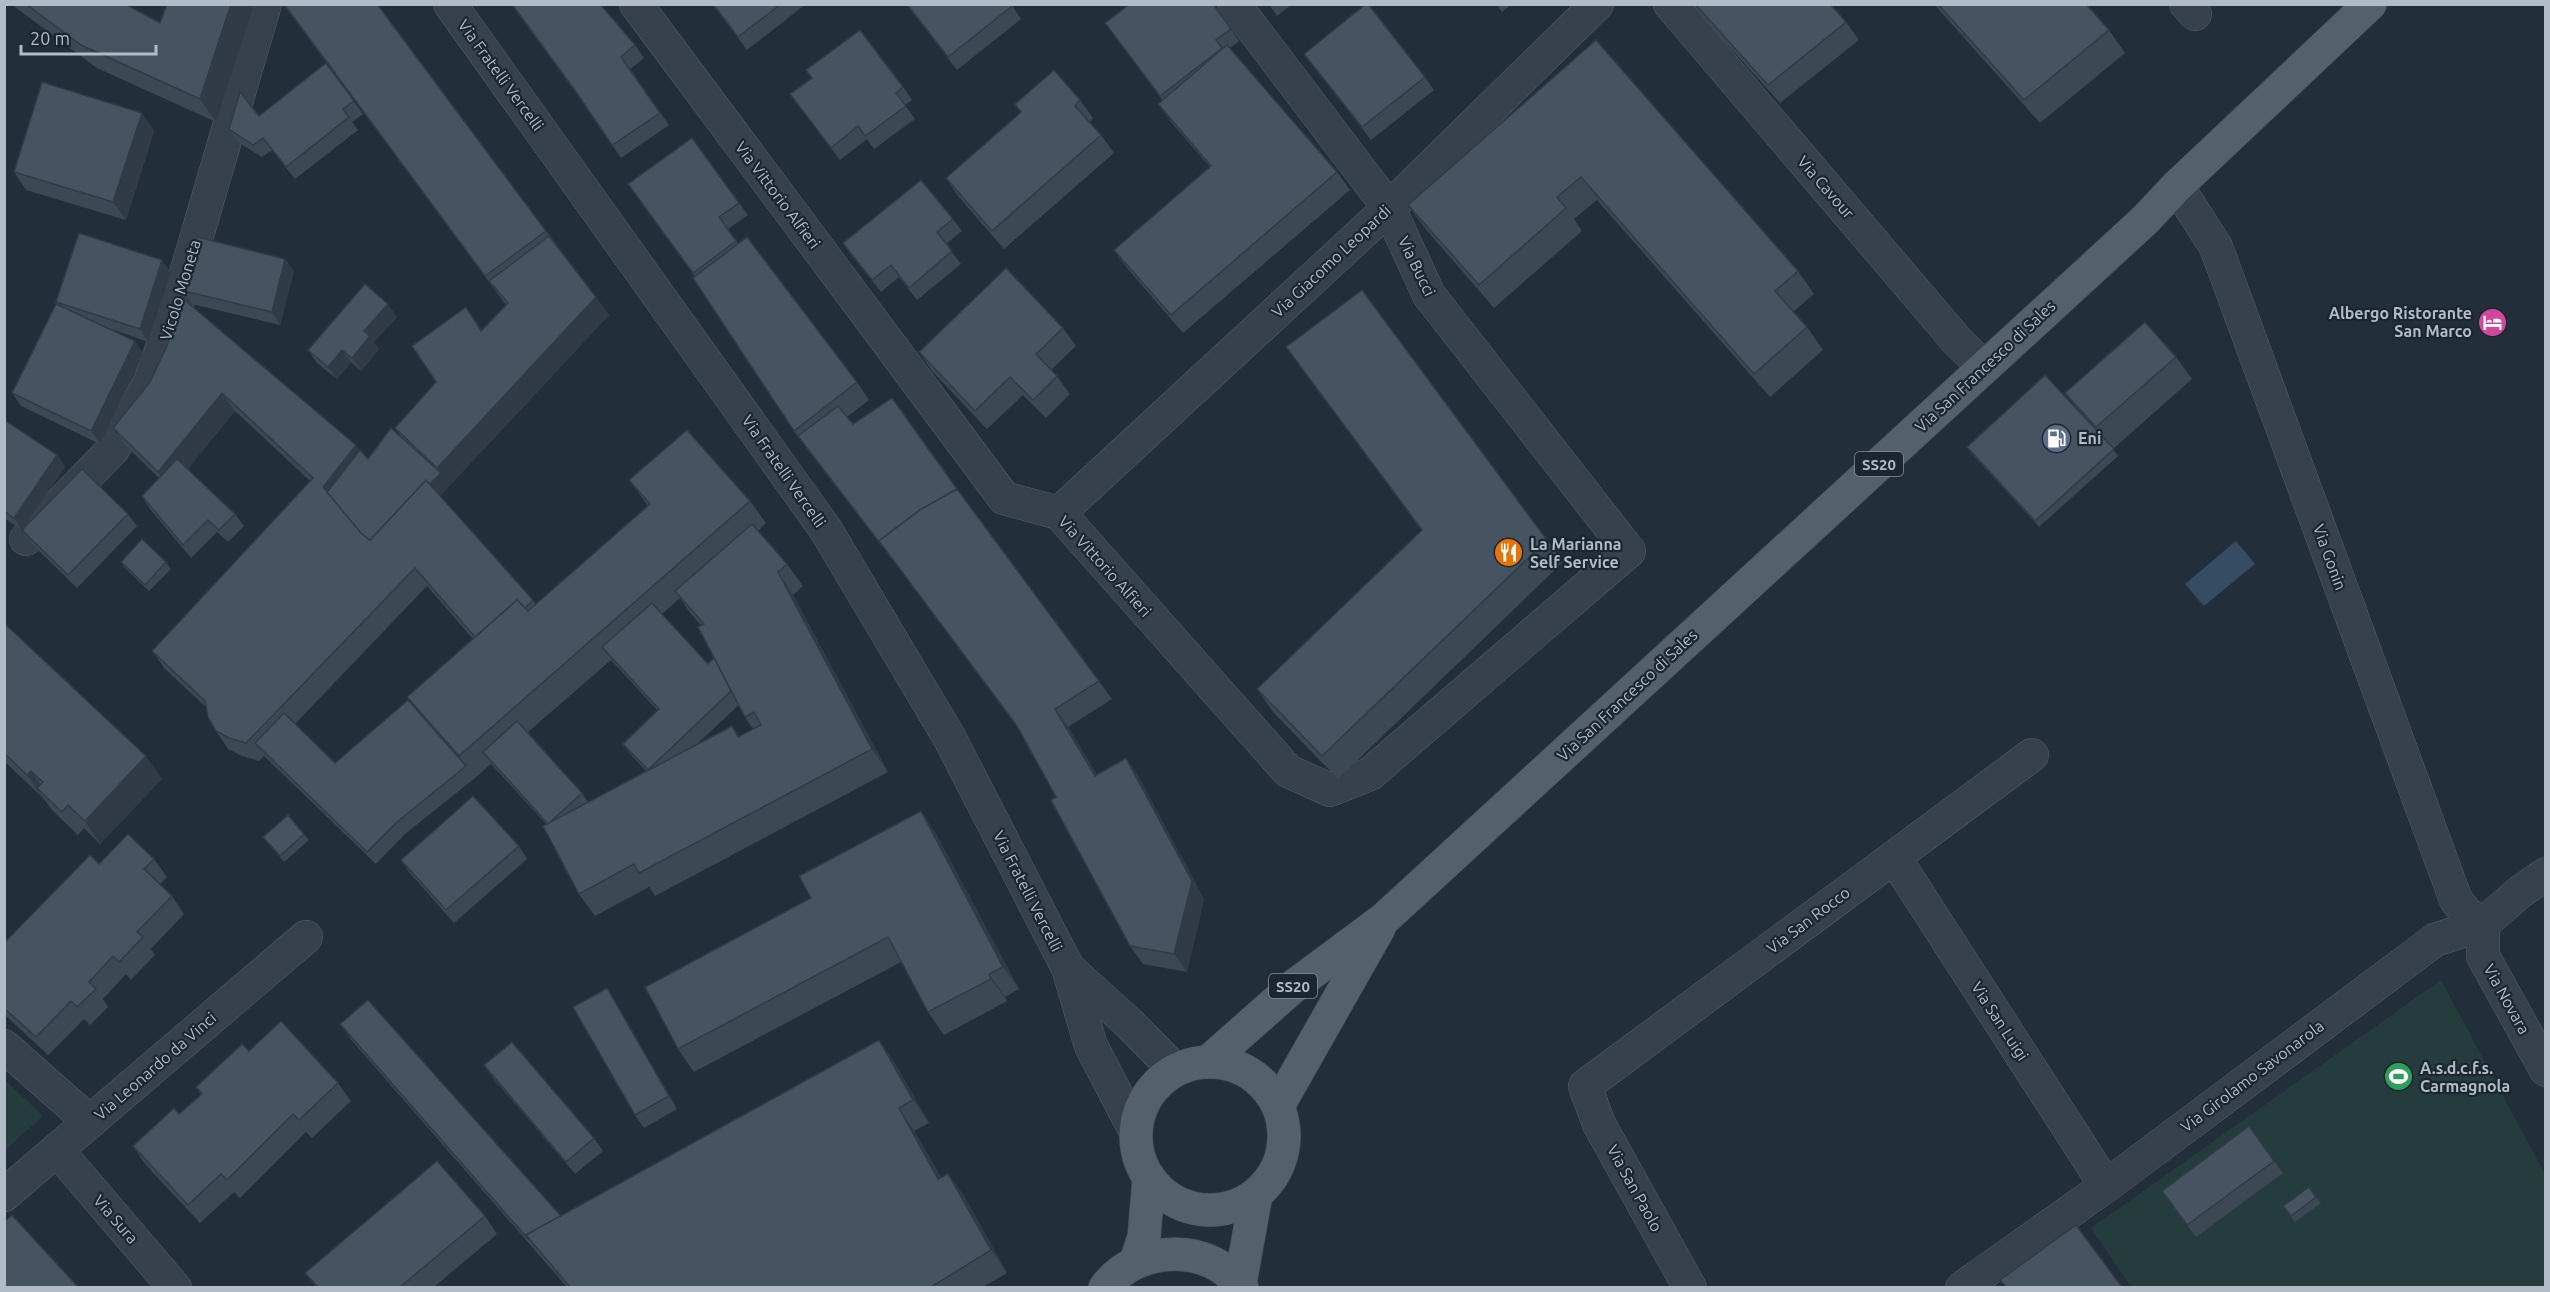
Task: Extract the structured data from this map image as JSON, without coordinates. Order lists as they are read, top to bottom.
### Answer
{
  "streets": {
    "main road": ["Via San Francesco di Sales", "SS20"],
    "street": [
      "Via Fratelli Vercelli",
      "Via Cavour",
      "Via Vittorio Alfieri",
      "Via Giacomo Leopardi",
      "Via Bucci",
      "Vicolo Moneta",
      "Via Gonin",
      "Via San Rocco",
      "Via Novara",
      "Via San Luigi",
      "Via Leonardo da Vinci",
      "Via Girolamo Savonarola",
      "Via San Paolo",
      "Via Sura"
    ]
  },
  "crossings": [
    ["Via Fratelli Vercelli", "Via San Francesco di Sales"],
    ["Via Cavour", "Via San Francesco di Sales"],
    ["Via Vittorio Alfieri", "Via Giacomo Leopardi"],
    ["Via Vittorio Alfieri", "Via Bucci"],
    ["Via Giacomo Leopardi", "Via Bucci"],
    ["Via San Francesco di Sales", "Via Gonin"],
    ["Via Gonin", "Via Novara"],
    ["Via Gonin", "Via Girolamo Savonarola"],
    ["Via San Rocco", "Via San Luigi"],
    ["Via San Rocco", "Via San Paolo"],
    ["Via Novara", "Via Girolamo Savonarola"],
    ["Via San Luigi", "Via Girolamo Savonarola"],
    ["Via Leonardo da Vinci", "Via Sura"]
  ],
  "places": {
    "hotel": ["Albergo Ristorante San Marco"],
    "fuel station": ["Eni"],
    "restaurant": ["La Marianna Self Service"],
    "sports": ["A.s.d.c.f.s. Carmagnola"]
  },
  "scale_bar": "20 m"
}
